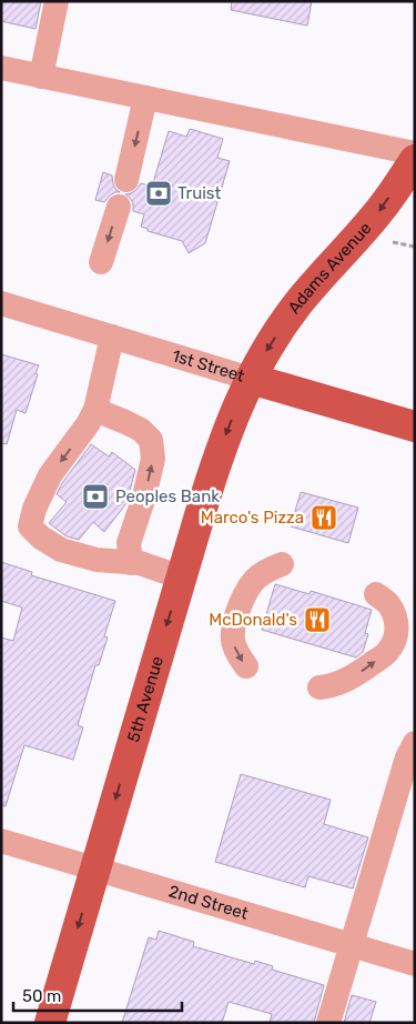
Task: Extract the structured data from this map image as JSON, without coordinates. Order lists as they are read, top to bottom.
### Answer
{
  "streets": {
    "main road": ["Adams Avenue", "1st Street", "5th Avenue"],
    "street": ["2nd Street"]
  },
  "crossings": [
    ["Adams Avenue", "1st Street"],
    ["Adams Avenue", "5th Avenue"],
    ["1st Street", "5th Avenue"],
    ["5th Avenue", "2nd Street"]
  ],
  "one_way": ["Adams Avenue", "5th Avenue"],
  "places": {
    "bank": ["Truist", "Peoples Bank"],
    "restaurant": ["Marco's Pizza", "McDonald's"]
  },
  "scale_bar": "50 m"
}
